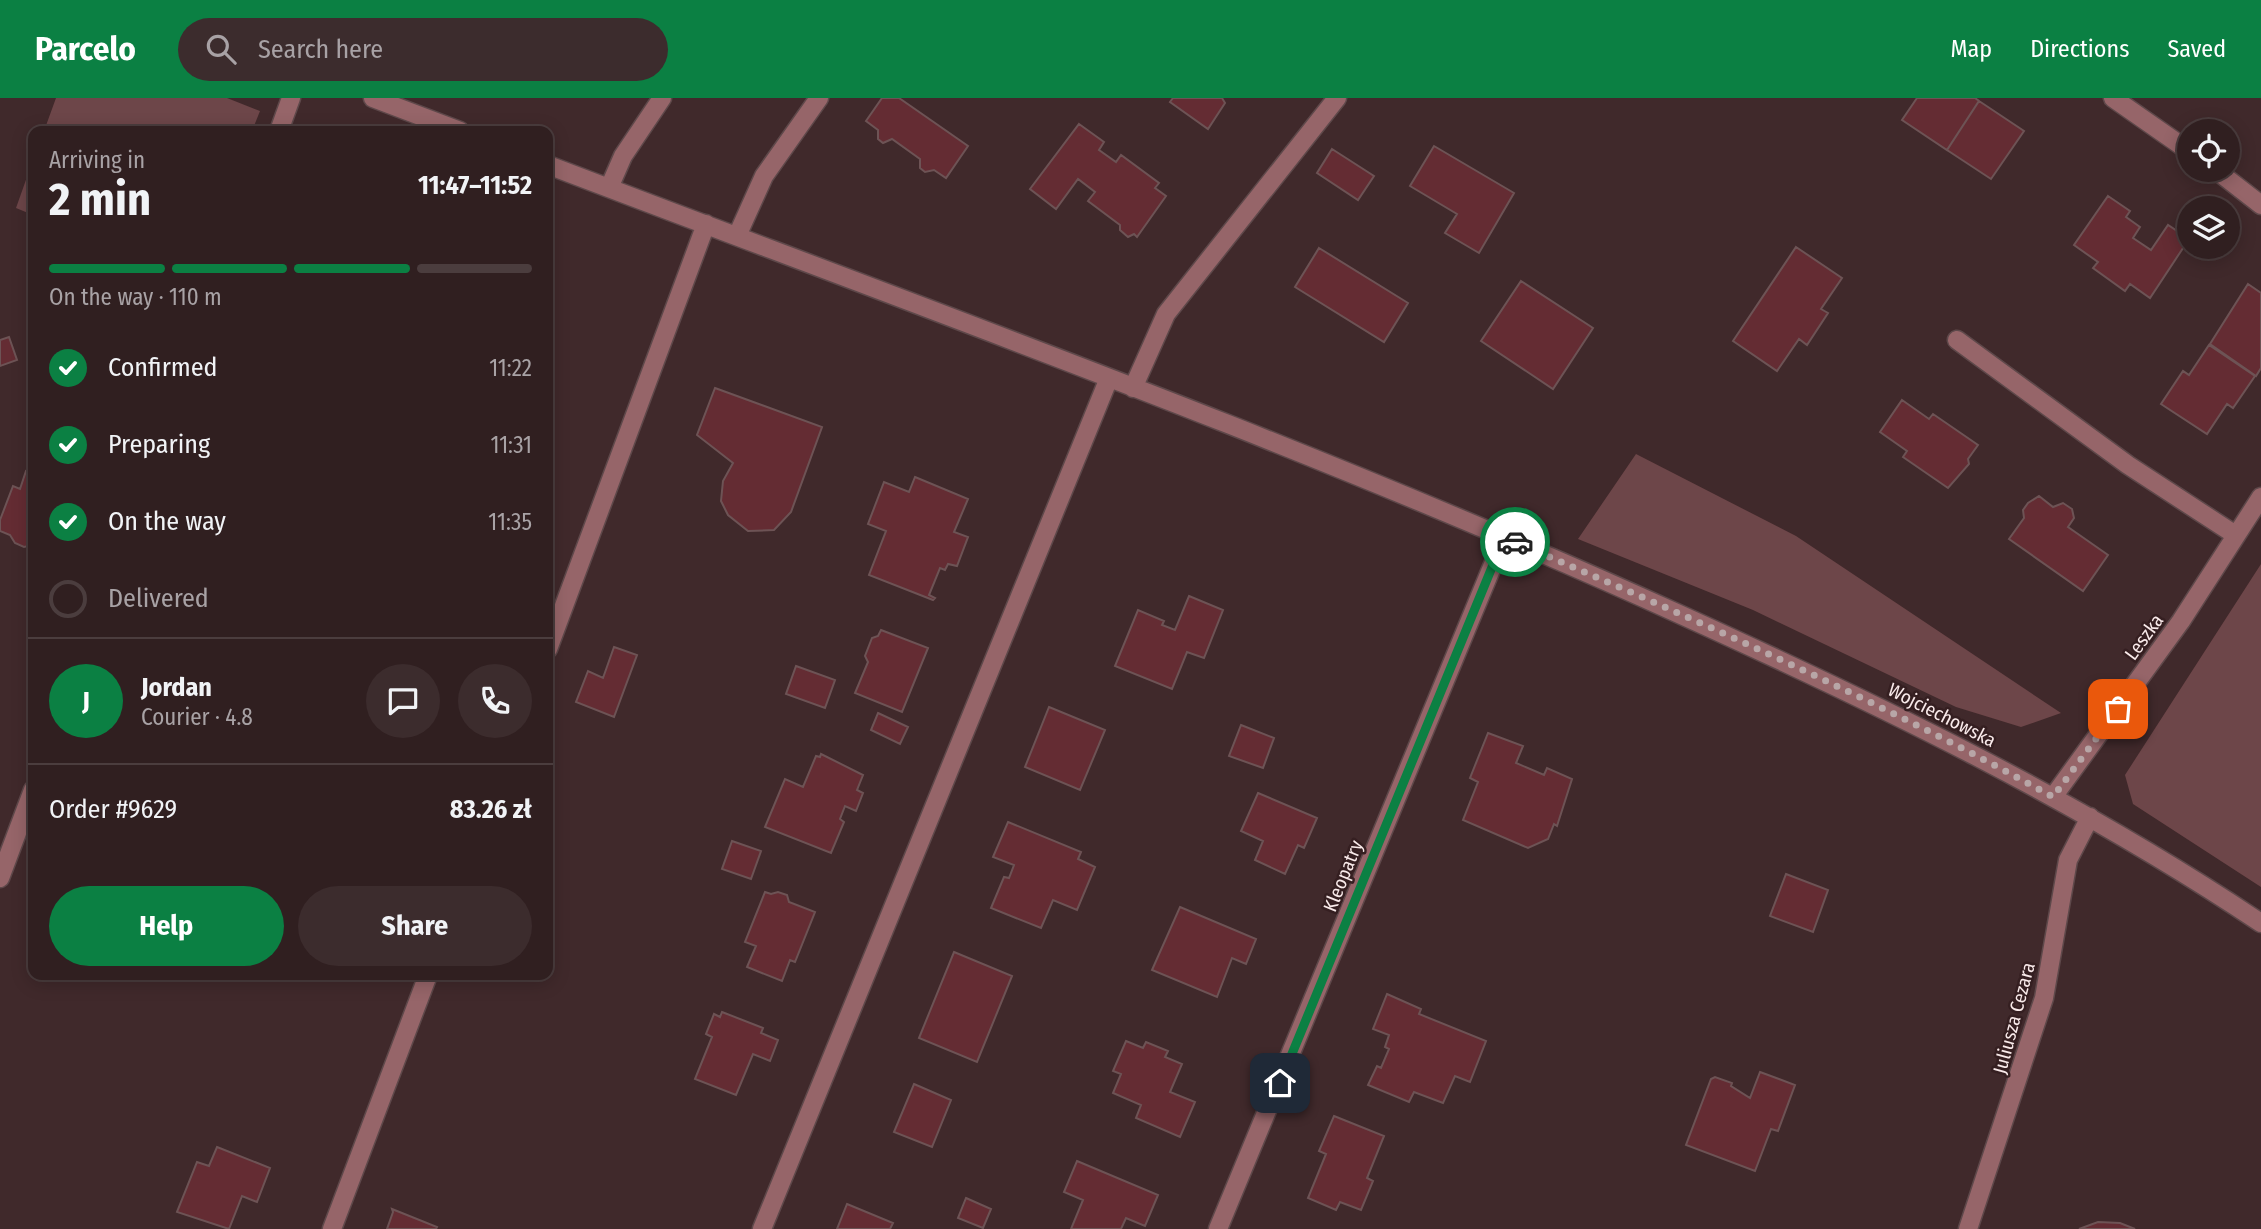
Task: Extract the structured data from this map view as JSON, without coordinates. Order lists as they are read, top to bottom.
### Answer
{
  "streets": {
    "street": [
      "Leszka",
      "Wojciechowska",
      "Kleopatry",
      "Juliusza Cezara"
    ]
  },
  "crossings": [
    ["Leszka", "Wojciechowska"],
    ["Wojciechowska", "Kleopatry"],
    ["Wojciechowska", "Juliusza Cezara"]
  ],
  "page": {
    "header": "Parcelo",
    "search": "Search here",
    "nav": ["Map", "Directions", "Saved"],
    "heading": ["2 min", "Arriving in", "11:47–11:52"],
    "panel": [
      "Jordan",
      "Courier · 4.8",
      "Order #9629",
      "83.26 zł"
    ],
    "bar": "On the way · 110 m",
    "list": [
      ["Confirmed", "11:22"],
      ["Preparing", "11:31"],
      ["On the way", "11:35"],
      "Delivered"
    ],
    "round": "J",
    "buttons": ["Help", "Share"]
  }
}
